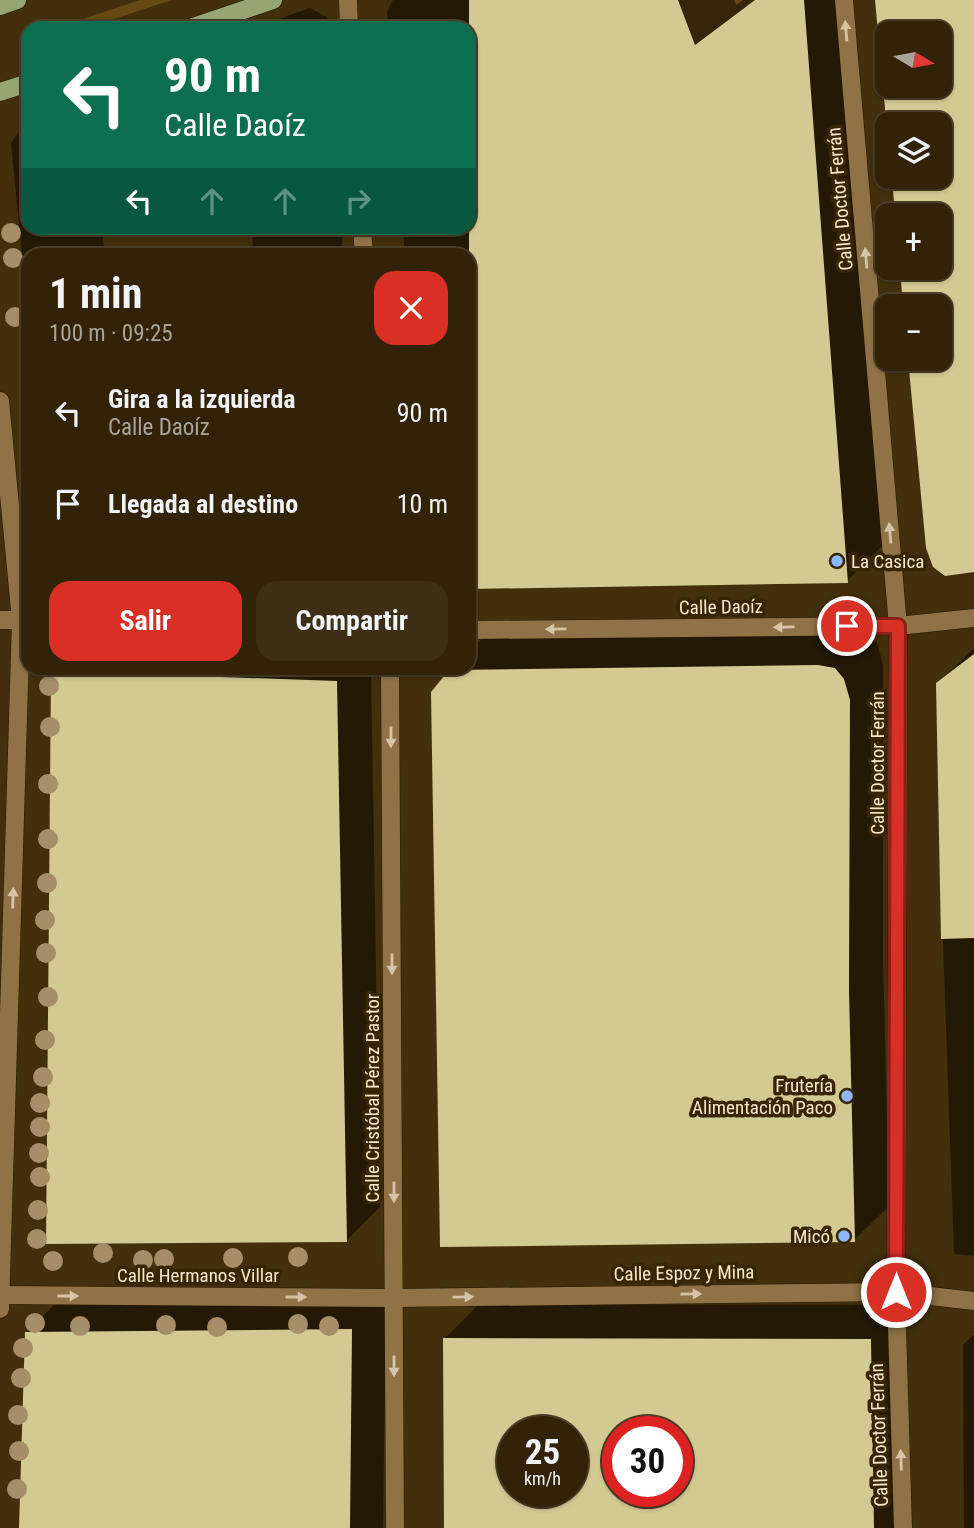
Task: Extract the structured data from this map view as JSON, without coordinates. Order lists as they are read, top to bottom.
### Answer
{
  "streets": {
    "street": [
      "Calle Doctor Ferrán",
      "Calle Daoíz",
      "Calle Cristóbal Pérez Pastor",
      "Calle Espoz y Mina",
      "Calle Hermanos Villar"
    ]
  },
  "crossings": [
    ["Calle Doctor Ferrán", "Calle Daoíz"],
    ["Calle Doctor Ferrán", "Calle Espoz y Mina"],
    ["Calle Cristóbal Pérez Pastor", "Calle Espoz y Mina"],
    ["Calle Cristóbal Pérez Pastor", "Calle Hermanos Villar"],
    ["Calle Espoz y Mina", "Calle Hermanos Villar"]
  ],
  "one_way": [
    "Calle Doctor Ferrán",
    "Calle Daoíz",
    "Calle Cristóbal Pérez Pastor",
    "Calle Espoz y Mina",
    "Calle Hermanos Villar"
  ],
  "places": ["La Casica", "Frutería Alimentación Paco", "Micó"],
  "north": "right",
  "page": {
    "map_buttons": ["+", "−"],
    "turn": ["90 m", "Calle Daoíz"],
    "heading": ["1 min", "100 m · 09:25"],
    "list": [
      {
        "name": "Gira a la izquierda",
        "note": "Calle Daoíz",
        "value": "90 m"
      },
      {
        "name": "Llegada al destino",
        "value": "10 m"
      }
    ],
    "buttons": ["Salir", "Compartir"],
    "speed": "25 km/h",
    "limit": "30"
  }
}
